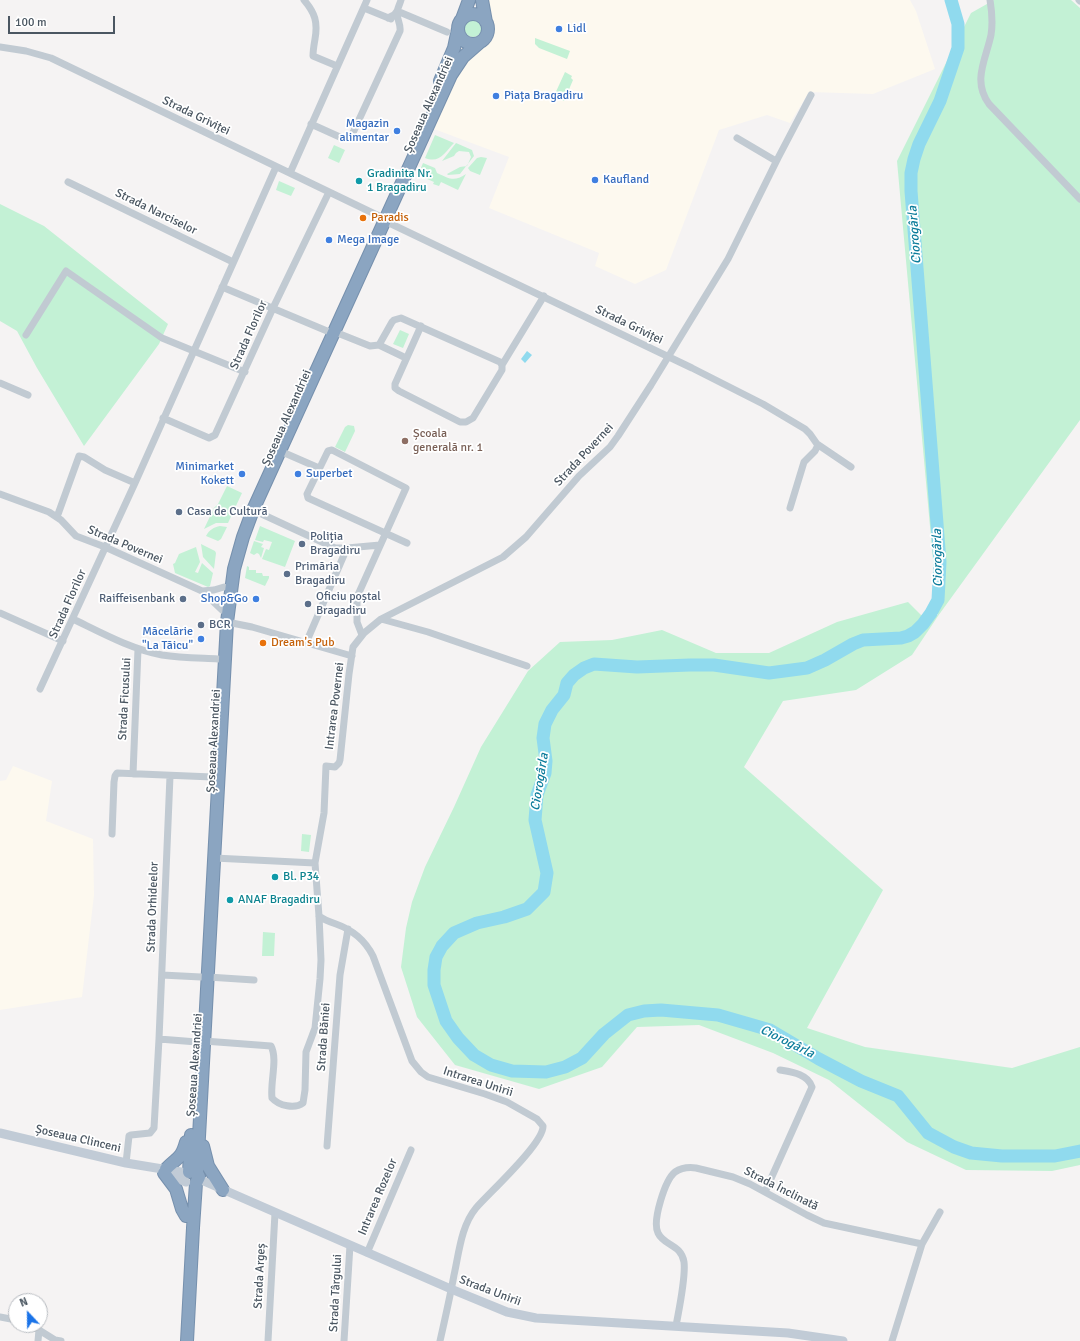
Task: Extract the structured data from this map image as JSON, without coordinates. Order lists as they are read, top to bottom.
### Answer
{
  "streets": {
    "highway": ["Șoseaua Alexandriei"],
    "main road": ["Șoseaua Clinceni", "Strada Unirii"],
    "street": [
      "Strada Griviței",
      "Strada Narciselor",
      "Strada Florilor",
      "Strada Povernei",
      "Strada Ficusului",
      "Intrarea Povernei",
      "Strada Orhideelor",
      "Strada Băniei",
      "Intrarea Unirii",
      "Strada Înclinată",
      "Intrarea Rozelor",
      "Strada Argeș",
      "Strada Târgului"
    ]
  },
  "crossings": [
    ["Șoseaua Alexandriei", "Strada Griviței"],
    ["Șoseaua Alexandriei", "Strada Povernei"],
    ["Șoseaua Alexandriei", "Intrarea Povernei"],
    ["Șoseaua Alexandriei", "Șoseaua Clinceni"],
    ["Șoseaua Alexandriei", "Strada Unirii"],
    ["Strada Griviței", "Strada Florilor"],
    ["Strada Griviței", "Strada Povernei"],
    ["Strada Narciselor", "Strada Florilor"],
    ["Strada Florilor", "Strada Povernei"],
    ["Strada Florilor", "Strada Ficusului"],
    ["Strada Povernei", "Intrarea Povernei"],
    ["Strada Orhideelor", "Șoseaua Clinceni"],
    ["Strada Băniei", "Intrarea Unirii"],
    ["Intrarea Unirii", "Strada Unirii"],
    ["Șoseaua Clinceni", "Strada Unirii"],
    ["Strada Înclinată", "Strada Unirii"],
    ["Intrarea Rozelor", "Strada Unirii"],
    ["Strada Argeș", "Strada Unirii"],
    ["Strada Unirii", "Strada Târgului"]
  ],
  "water": ["Ciorogârla"],
  "places": [
    "Lidl",
    "Piața Bragadiru",
    "Magazin alimentar",
    "Kaufland",
    "Gradinita Nr. 1 Bragadiru",
    "Paradis",
    "Mega Image",
    "Școala generală nr. 1",
    "Minimarket Kokett",
    "Superbet",
    "Casa de Cultură",
    "Poliția Bragadiru",
    "Primăria Bragadiru",
    "Raiffeisenbank",
    "Shop&Go",
    "Oficiu poștal Bragadiru",
    "BCR",
    "Măcelărie \"La Tăicu\"",
    "Dream's Pub",
    "Bl. P34",
    "ANAF Bragadiru"
  ],
  "scale_bar": "100 m",
  "north": "top"
}
